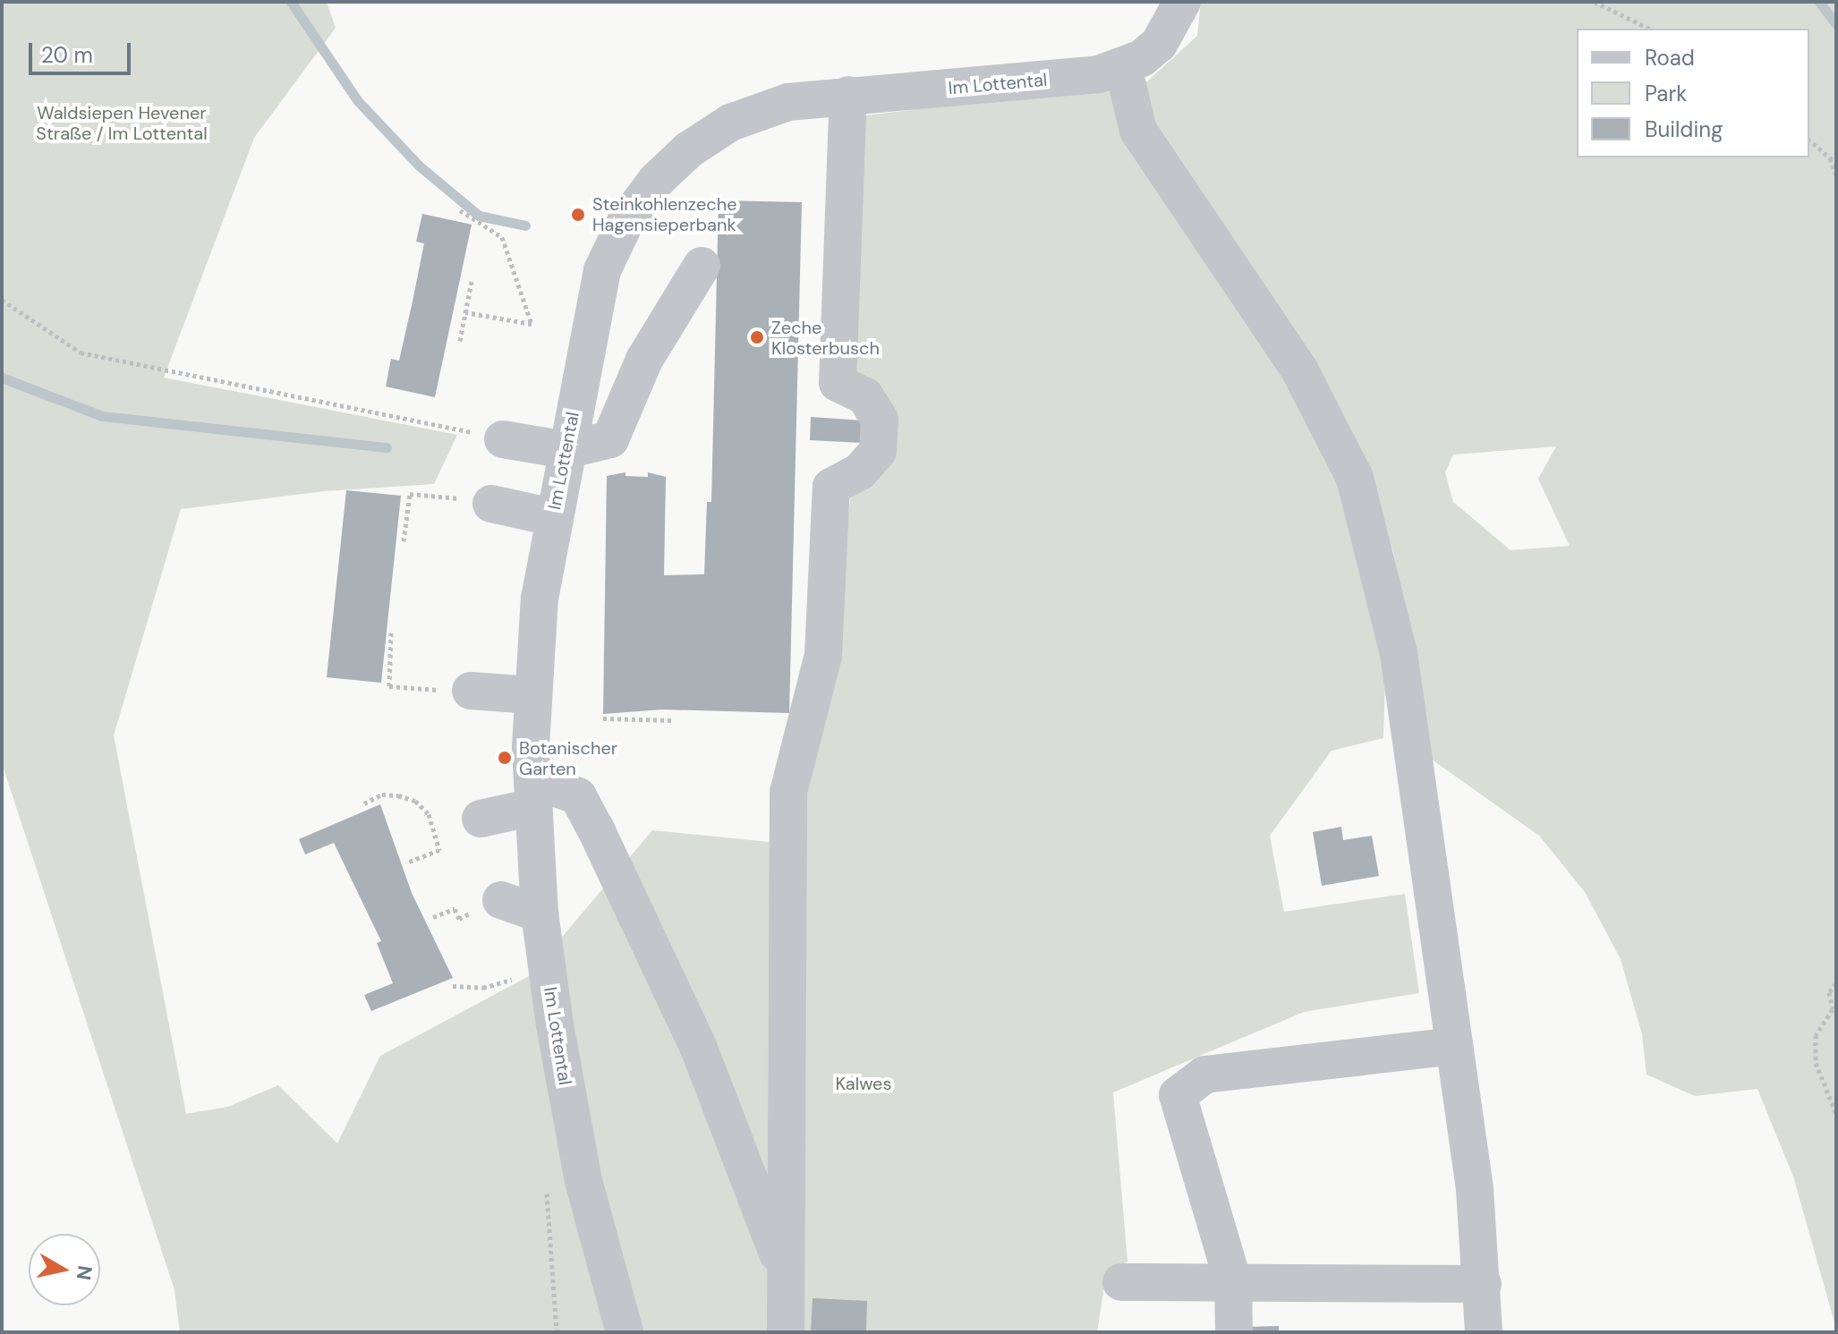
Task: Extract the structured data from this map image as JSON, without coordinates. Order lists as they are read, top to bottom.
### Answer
{
  "streets": {
    "street": ["Im Lottental"]
  },
  "parks": ["Waldsiepen Hevener Straße / Im Lottental", "Kalwes"],
  "places": ["Steinkohlenzeche Hagensieperbank", "Zeche Klosterbusch", "Botanischer Garten"],
  "legend": ["Road", "Park", "Building"],
  "scale_bar": "20 m",
  "north": "right"
}
